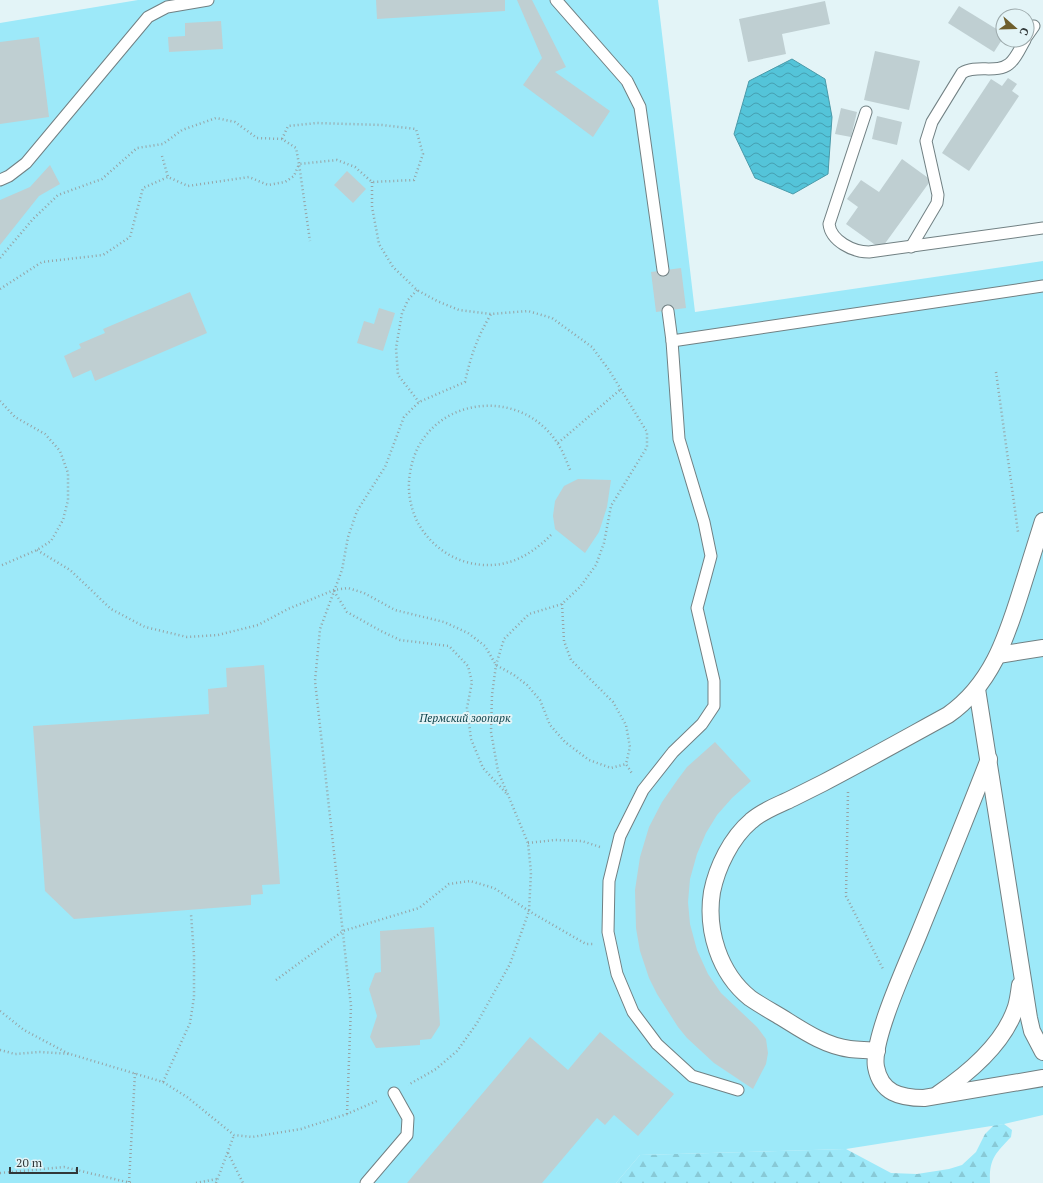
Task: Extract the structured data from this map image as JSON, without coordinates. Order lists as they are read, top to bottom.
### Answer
{
  "parks": ["Пермский зоопарк"],
  "scale_bar": "20 m",
  "north": "right"
}
